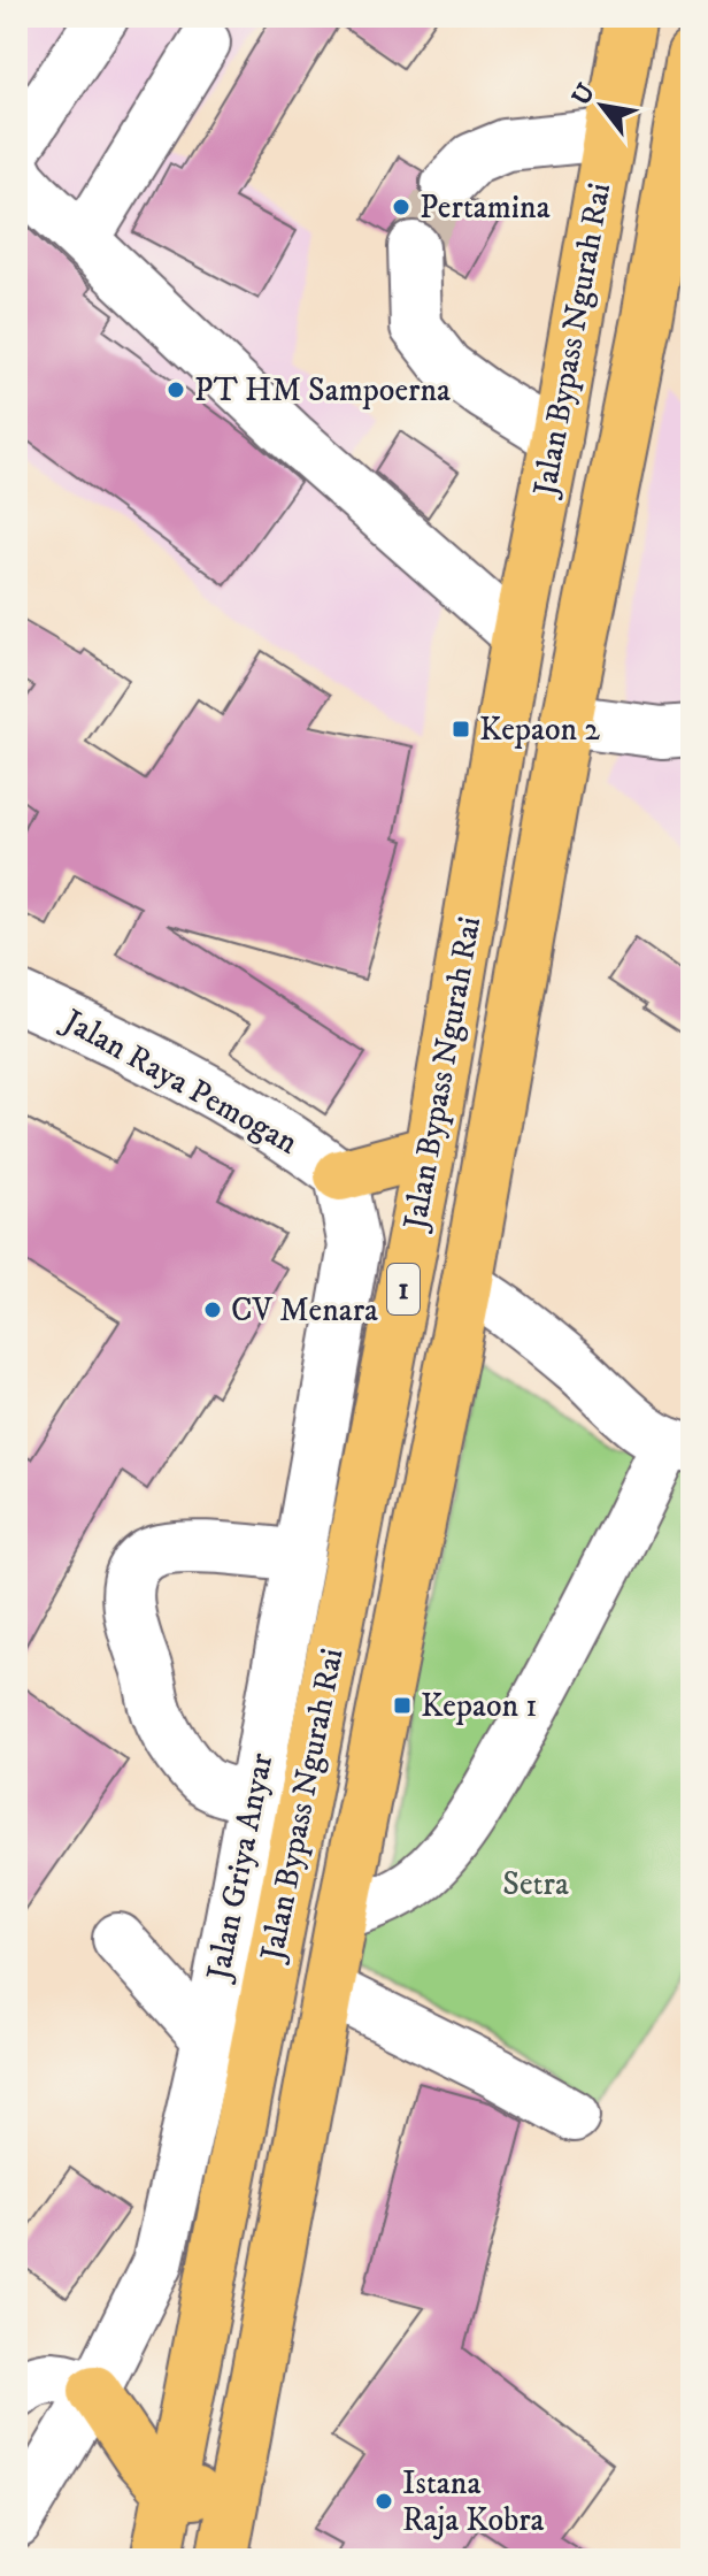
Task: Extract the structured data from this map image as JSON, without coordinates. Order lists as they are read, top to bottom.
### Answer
{
  "streets": {
    "highway": ["Jalan Bypass Ngurah Rai", "1"],
    "street": ["Jalan Raya Pemogan", "Jalan Griya Anyar"]
  },
  "crossings": [
    ["Jalan Raya Pemogan", "Jalan Griya Anyar"]
  ],
  "parks": ["Setra"],
  "places": {
    "other": [
      "Pertamina",
      "PT HM Sampoerna",
      "CV Menara",
      "Istana Raja Kobra"
    ],
    "transit": ["Kepaon 2", "Kepaon 1"]
  },
  "north": "top left"
}
